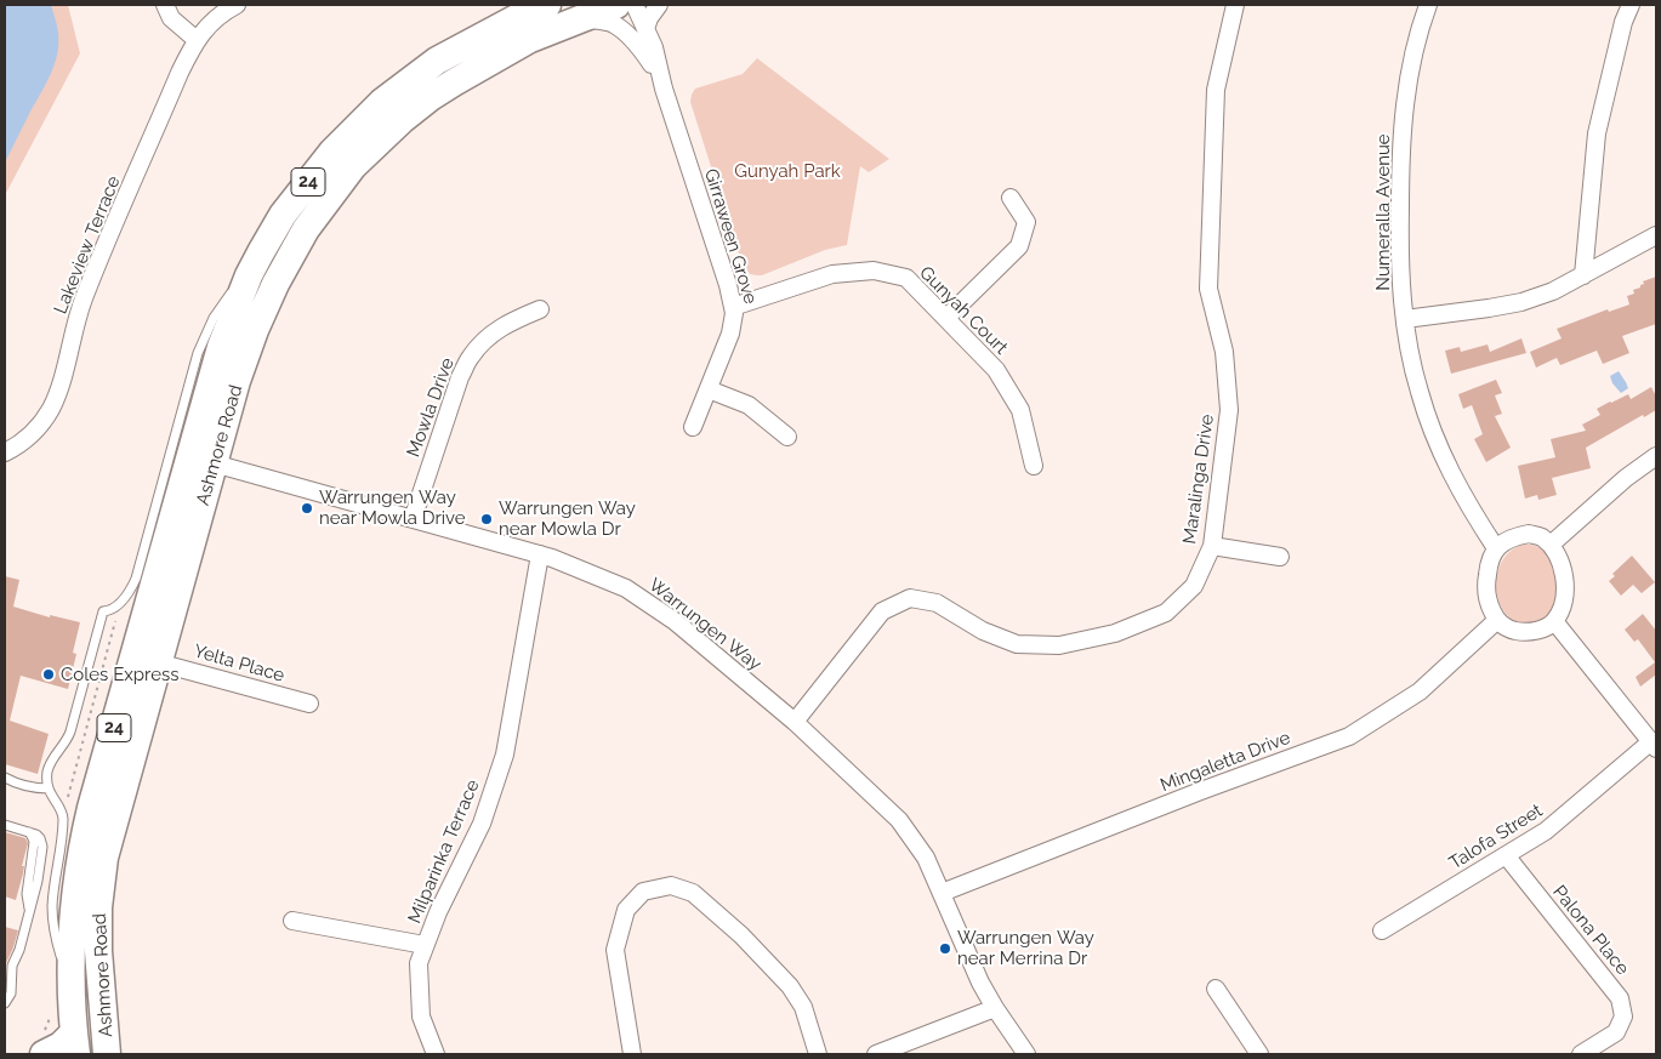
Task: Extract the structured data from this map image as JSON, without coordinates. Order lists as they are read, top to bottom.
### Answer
{
  "streets": {
    "main road": ["24", "Ashmore Road"],
    "street": [
      "Numeralla Avenue",
      "Girraween Grove",
      "Lakeview Terrace",
      "Gunyah Court",
      "Mowla Drive",
      "Maralinga Drive",
      "Warrungen Way",
      "Yelta Place",
      "Mingaletta Drive",
      "Talofa Street",
      "Milparinka Terrace",
      "Palona Place"
    ]
  },
  "crossings": [
    ["Numeralla Avenue", "Mingaletta Drive"],
    ["Girraween Grove", "Gunyah Court"],
    ["Mowla Drive", "Warrungen Way"],
    ["Ashmore Road", "Warrungen Way"],
    ["Ashmore Road", "Yelta Place"],
    ["Maralinga Drive", "Warrungen Way"],
    ["Warrungen Way", "Mingaletta Drive"],
    ["Warrungen Way", "Milparinka Terrace"],
    ["Talofa Street", "Palona Place"]
  ],
  "parks": ["Gunyah Park"],
  "places": [
    "Warrungen Way near Mowla Drive",
    "Warrungen Way near Mowla Dr",
    "Coles Express",
    "Warrungen Way near Merrina Dr"
  ]
}
